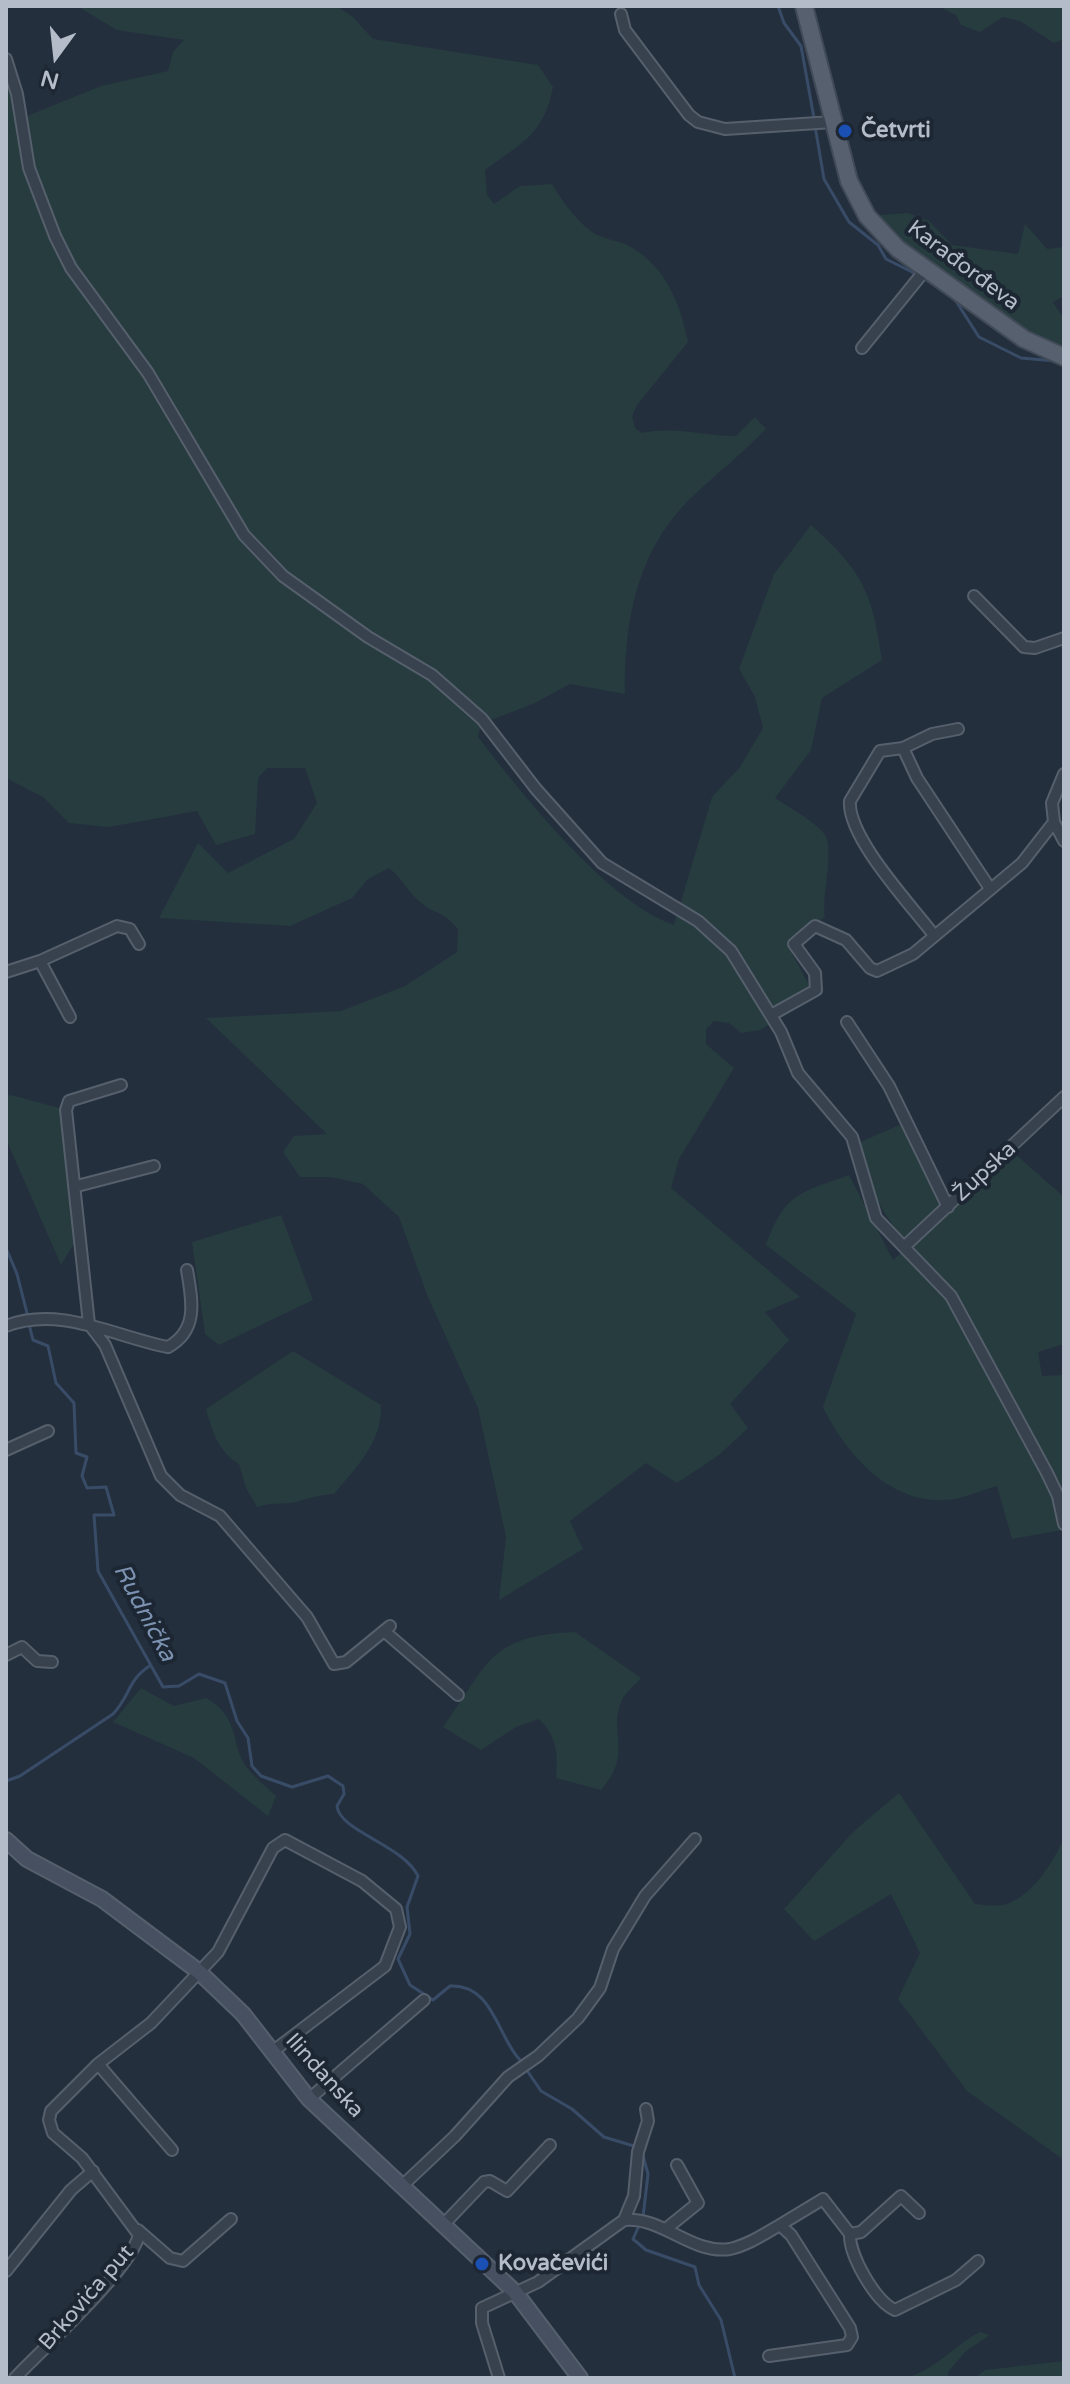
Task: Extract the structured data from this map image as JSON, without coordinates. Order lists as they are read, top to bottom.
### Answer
{
  "streets": {
    "main road": ["Karađorđeva"],
    "street": ["Župska", "Ilindanska", "Brkovića put"]
  },
  "crossings": [
    ["Ilindanska", "Brkovića put"]
  ],
  "water": ["Rudnička"],
  "places": ["Četvrti", "Kovačevići"],
  "north": "bottom"
}
